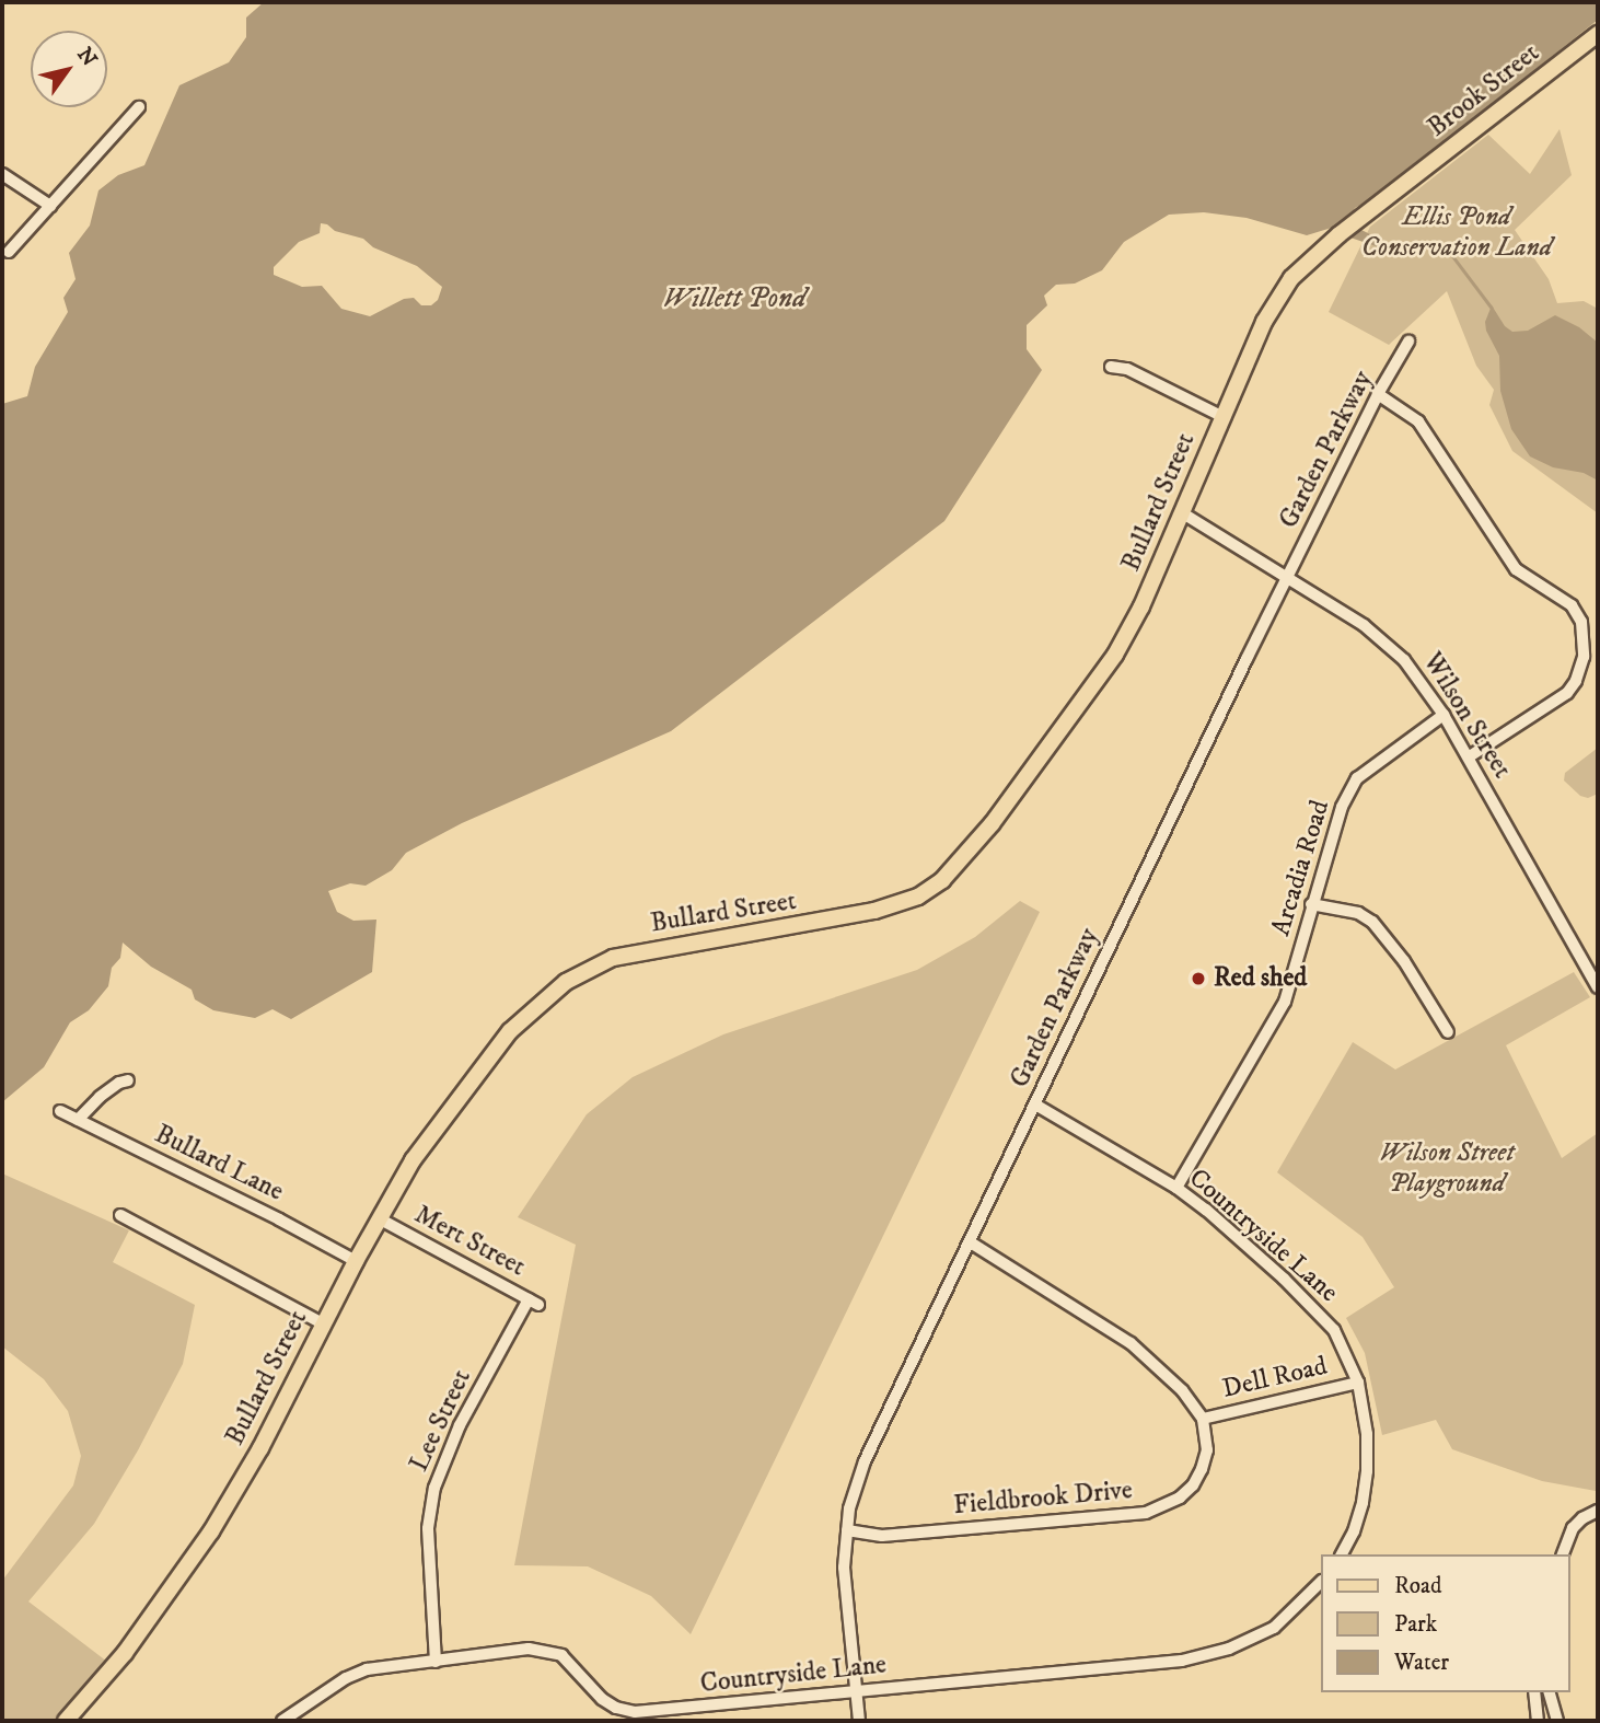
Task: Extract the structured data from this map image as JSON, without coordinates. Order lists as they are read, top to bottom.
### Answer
{
  "streets": {
    "main road": ["Brook Street", "Bullard Street"],
    "street": [
      "Garden Parkway",
      "Wilson Street",
      "Arcadia Road",
      "Bullard Lane",
      "Countryside Lane",
      "Mert Street",
      "Dell Road",
      "Lee Street",
      "Fieldbrook Drive"
    ]
  },
  "crossings": [
    ["Brook Street", "Bullard Street"],
    ["Garden Parkway", "Wilson Street"],
    ["Garden Parkway", "Countryside Lane"],
    ["Garden Parkway", "Fieldbrook Drive"],
    ["Bullard Street", "Wilson Street"],
    ["Bullard Street", "Bullard Lane"],
    ["Bullard Street", "Mert Street"],
    ["Wilson Street", "Arcadia Road"],
    ["Arcadia Road", "Countryside Lane"],
    ["Countryside Lane", "Dell Road"],
    ["Countryside Lane", "Lee Street"],
    ["Mert Street", "Lee Street"],
    ["Dell Road", "Fieldbrook Drive"]
  ],
  "water": ["Willett Pond"],
  "parks": ["Ellis Pond Conservation Land", "Wilson Street Playground"],
  "places": ["Red shed"],
  "legend": ["Road", "Park", "Water"],
  "north": "top right"
}
